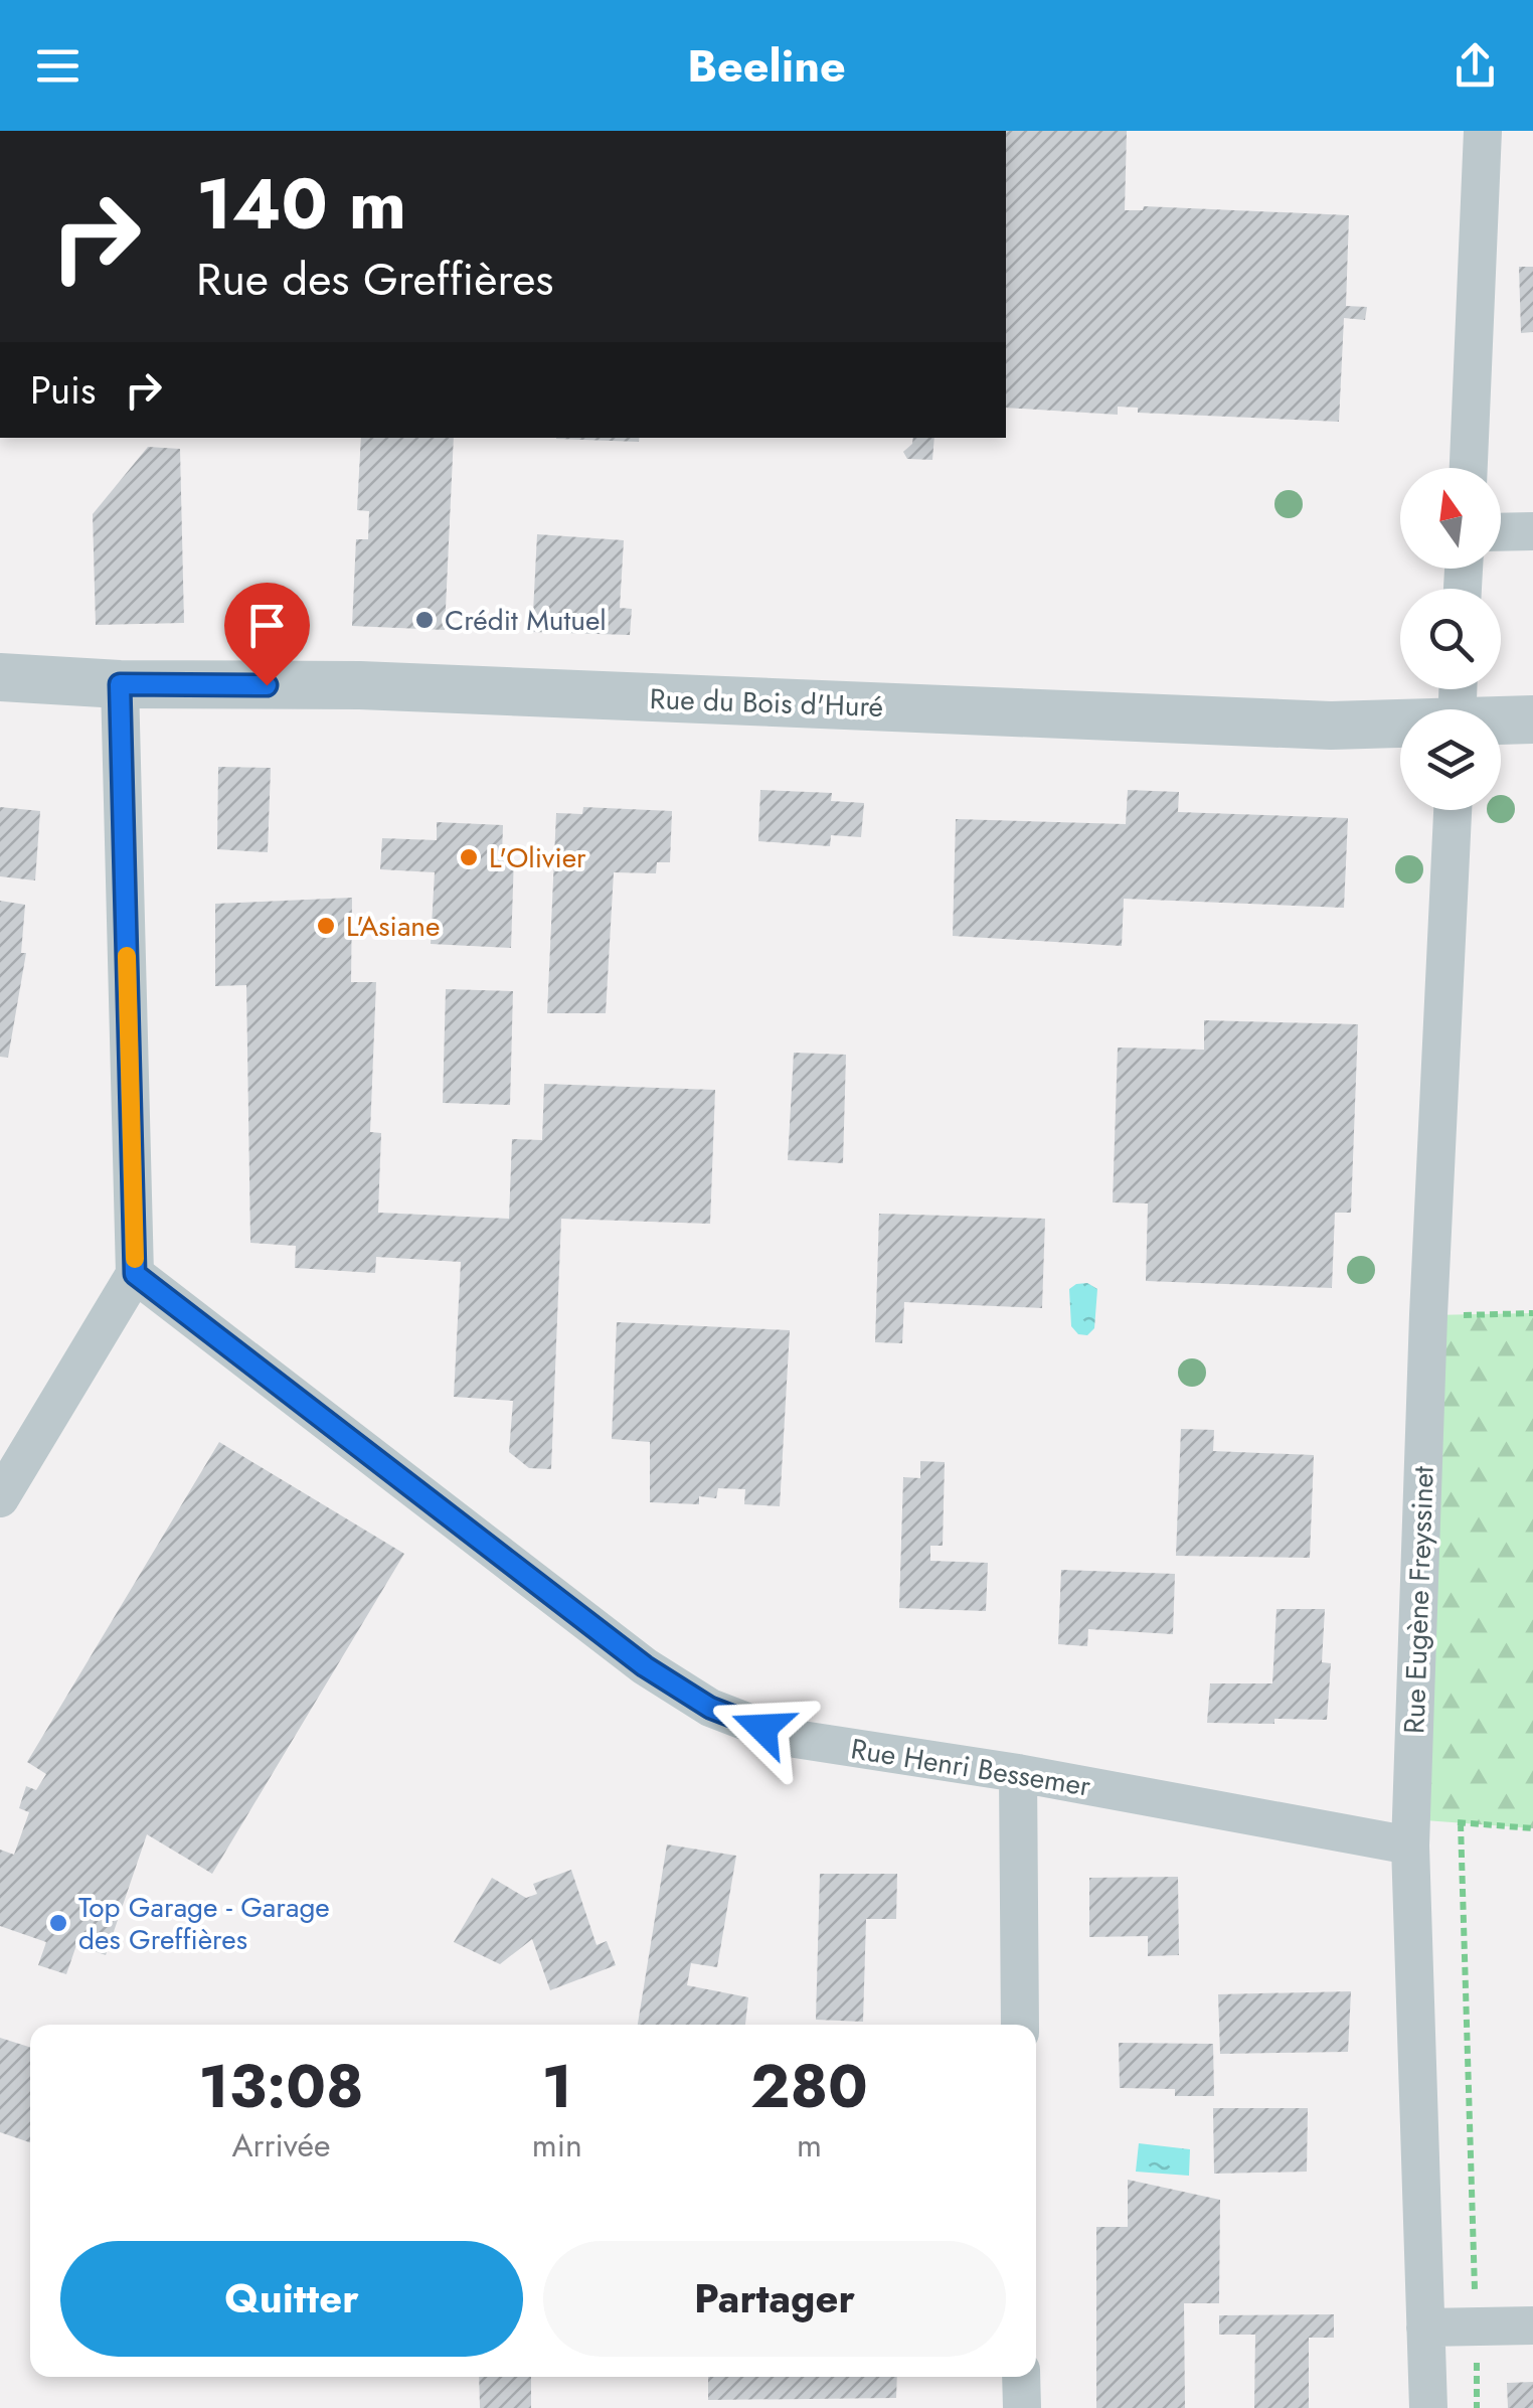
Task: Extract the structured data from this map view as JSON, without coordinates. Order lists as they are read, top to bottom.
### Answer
{
  "streets": {
    "street": ["Rue du Bois d'Huré", "Rue Eugène Freyssinet", "Rue Henri Bessemer"]
  },
  "crossings": [
    ["Rue Eugène Freyssinet", "Rue Henri Bessemer"]
  ],
  "places": [
    "Crédit Mutuel",
    "L'Olivier",
    "L'Asiane",
    "Top Garage - Garage des Greffières"
  ],
  "north": "top",
  "page": {
    "header": "Beeline",
    "turn": ["140 m", "Rue des Greffières"],
    "then": "Puis",
    "eta": [
      "13:08",
      "Arrivée",
      "1",
      "min",
      "280",
      "m"
    ],
    "buttons": ["Quitter", "Partager"]
  }
}
